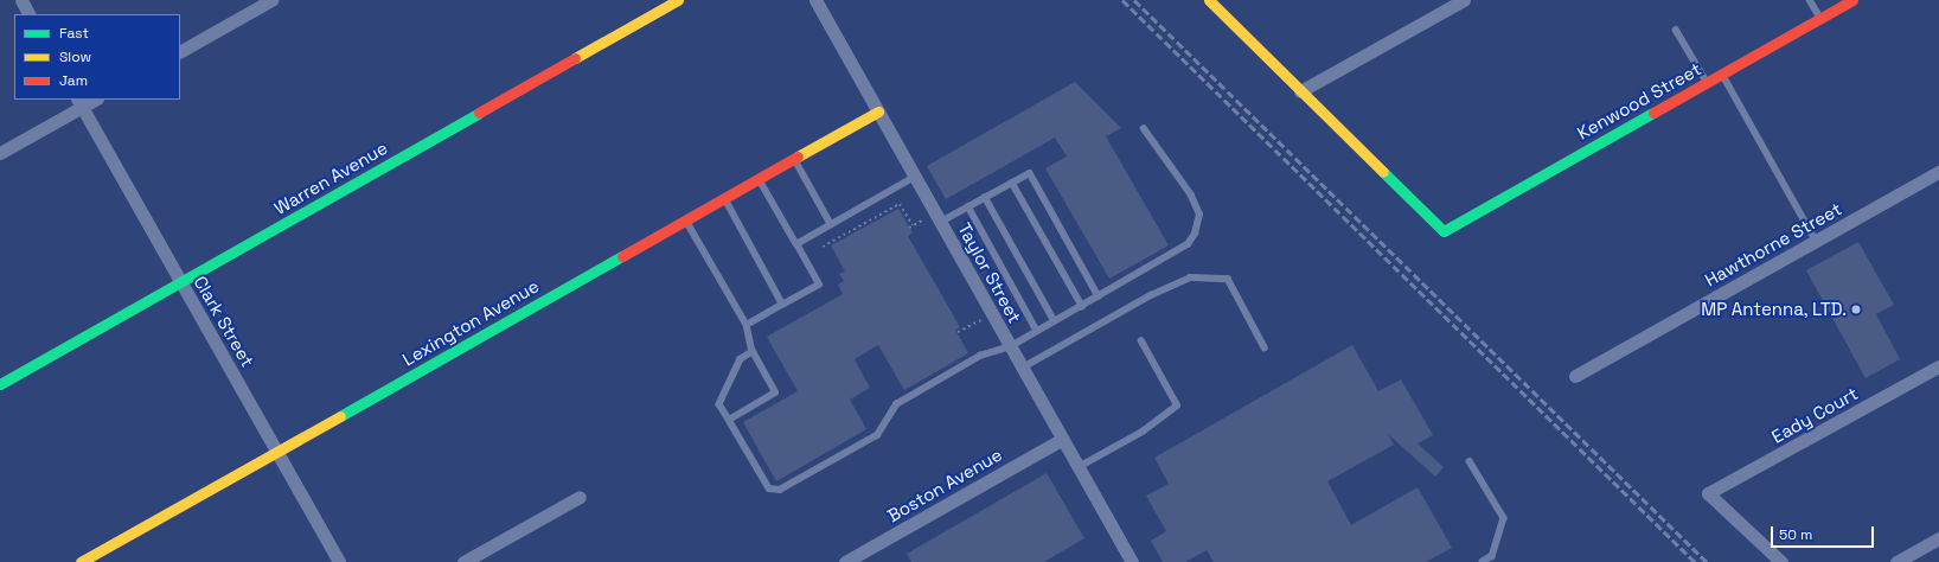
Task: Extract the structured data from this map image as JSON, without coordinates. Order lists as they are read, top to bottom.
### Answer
{
  "streets": {
    "street": [
      "Kenwood Street",
      "Warren Avenue",
      "Hawthorne Street",
      "Taylor Street",
      "Clark Street",
      "Lexington Avenue",
      "Eady Court",
      "Boston Avenue"
    ]
  },
  "crossings": [
    ["Warren Avenue", "Clark Street"],
    ["Taylor Street", "Lexington Avenue"],
    ["Taylor Street", "Boston Avenue"],
    ["Clark Street", "Lexington Avenue"]
  ],
  "places": ["MP Antenna, LTD."],
  "legend": ["Fast", "Slow", "Jam"],
  "scale_bar": "50 m"
}
